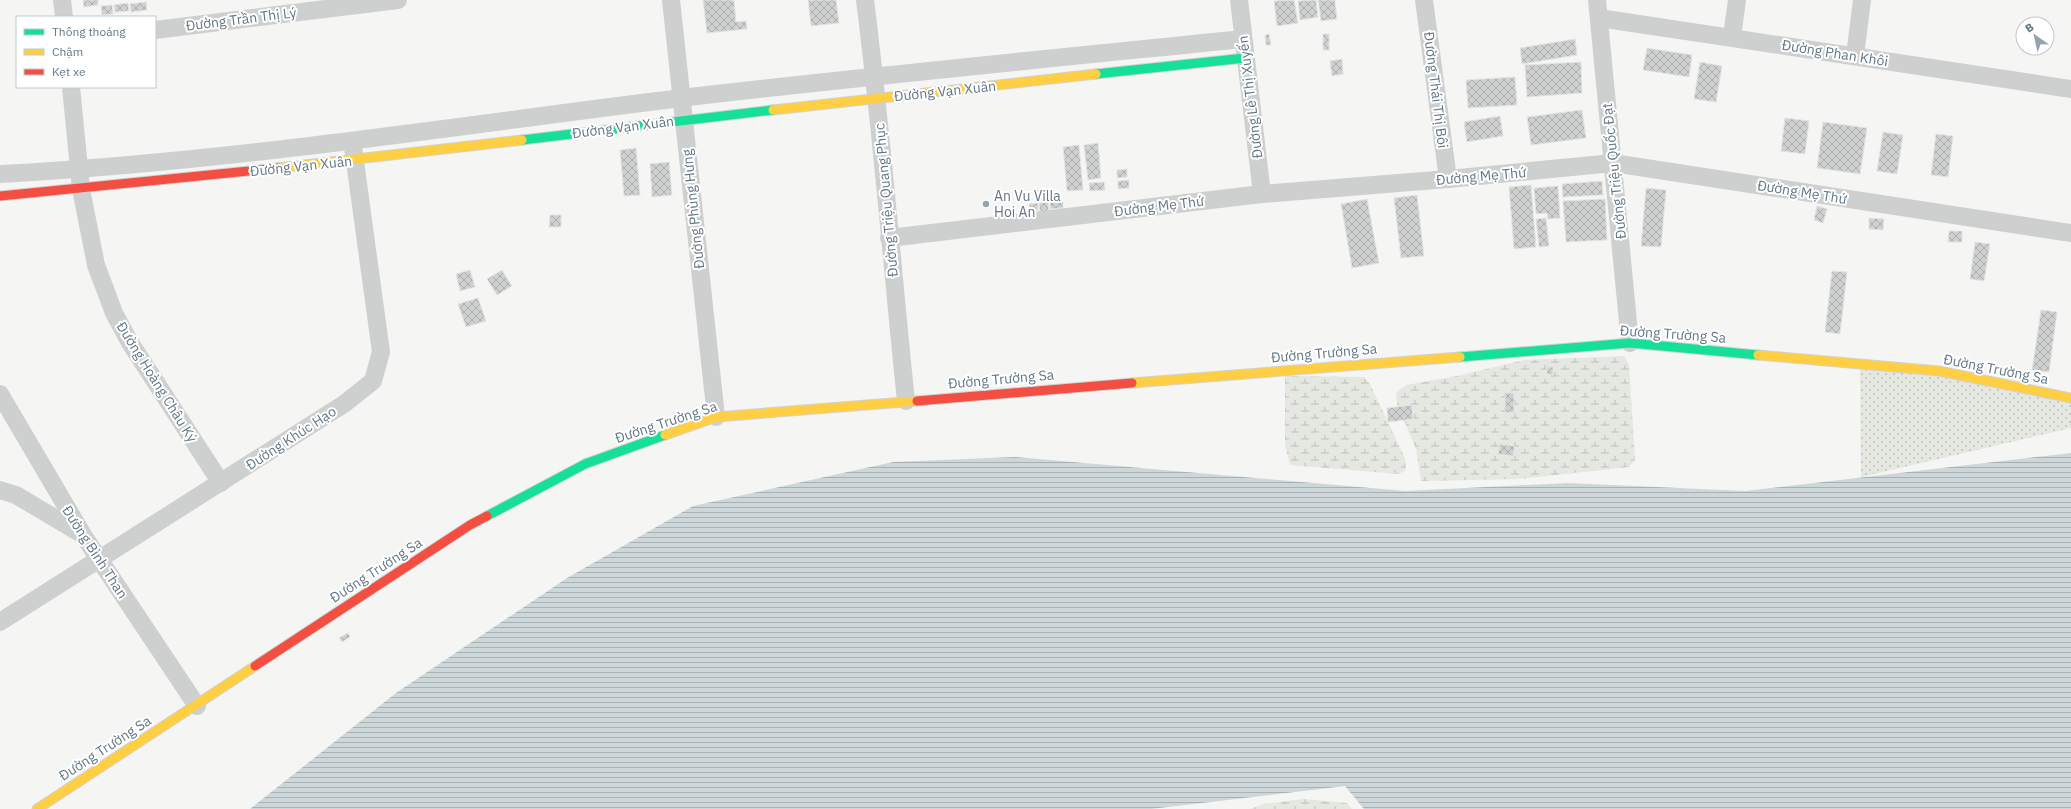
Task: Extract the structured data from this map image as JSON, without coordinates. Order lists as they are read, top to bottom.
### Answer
{
  "streets": {
    "street": [
      "Đường Trần Thị Lý",
      "Đường Phan Khôi",
      "Đường Thái Thị Bôi",
      "Đường Vạn Xuân",
      "Đường Lê Thị Xuyến",
      "Đường Triệu Quốc Đạt",
      "Đường Mẹ Thứ",
      "Đường Triệu Quang Phục",
      "Đường Phùng Hưng",
      "Đường Trường Sa",
      "Đường Hoàng Châu Ký",
      "Đường Khúc Hạo",
      "Đường Bình Than"
    ]
  },
  "crossings": [
    ["Đường Phan Khôi", "Đường Triệu Quốc Đạt"],
    ["Đường Thái Thị Bôi", "Đường Mẹ Thứ"],
    ["Đường Vạn Xuân", "Đường Lê Thị Xuyến"],
    ["Đường Vạn Xuân", "Đường Triệu Quang Phục"],
    ["Đường Vạn Xuân", "Đường Phùng Hưng"],
    ["Đường Vạn Xuân", "Đường Hoàng Châu Ký"],
    ["Đường Vạn Xuân", "Đường Khúc Hạo"],
    ["Đường Lê Thị Xuyến", "Đường Mẹ Thứ"],
    ["Đường Triệu Quốc Đạt", "Đường Mẹ Thứ"],
    ["Đường Triệu Quốc Đạt", "Đường Trường Sa"],
    ["Đường Mẹ Thứ", "Đường Triệu Quang Phục"],
    ["Đường Triệu Quang Phục", "Đường Trường Sa"],
    ["Đường Phùng Hưng", "Đường Trường Sa"],
    ["Đường Trường Sa", "Đường Bình Than"],
    ["Đường Hoàng Châu Ký", "Đường Khúc Hạo"],
    ["Đường Khúc Hạo", "Đường Bình Than"]
  ],
  "places": ["An Vu Villa Hoi An"],
  "legend": ["Thông thoáng", "Chậm", "Kẹt xe"],
  "north": "top left"
}
